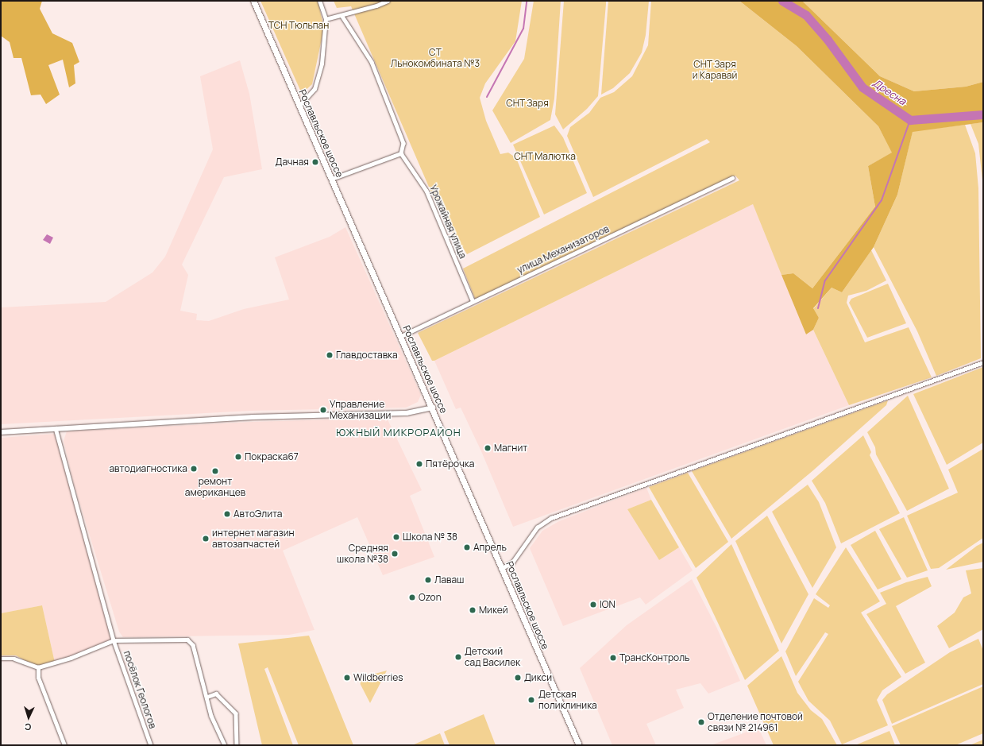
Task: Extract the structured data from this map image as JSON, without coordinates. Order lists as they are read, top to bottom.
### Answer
{
  "streets": {
    "main road": ["Рославльское шоссе"],
    "street": ["Урожайная улица", "улица Механизаторов", "посёлок Геологов"]
  },
  "crossings": [
    ["Рославльское шоссе", "улица Механизаторов"],
    ["Урожайная улица", "улица Механизаторов"]
  ],
  "districts": ["ЮЖНЫЙ МИКРОРАЙОН"],
  "water": ["Дресна"],
  "parks": [
    "ТСН Тюльпан",
    "СТ Льнокомбината №3",
    "СНТ Заря и Каравай",
    "СНТ Заря",
    "СНТ Малютка"
  ],
  "places": [
    "Дачная",
    "Главдоставка",
    "Управление Механизации",
    "Магнит",
    "Покраска67",
    "Пятёрочка",
    "автодиагностика",
    "ремонт американцев",
    "АвтоЭлита",
    "Школа № 38",
    "интернет магазин автозапчастей",
    "Апрель",
    "Средняя школа №38",
    "Лаваш",
    "Ozon",
    "ION",
    "Микей",
    "Детский сад Василек",
    "ТрансКонтроль",
    "Wildberries",
    "Дикси",
    "Детская поликлиника",
    "Отделение почтовой связи № 214961"
  ],
  "north": "bottom"
}
